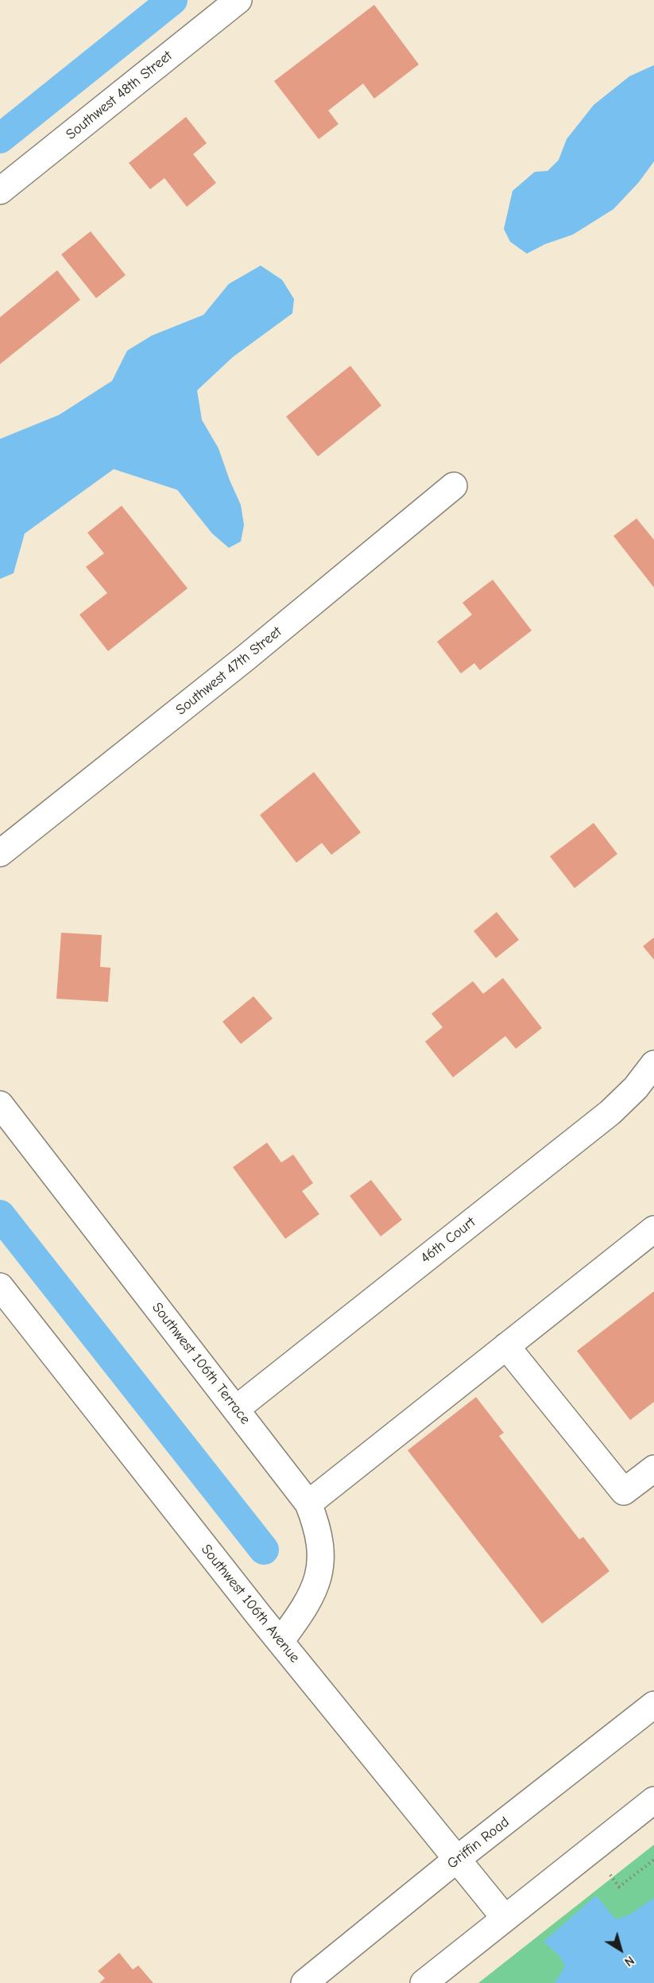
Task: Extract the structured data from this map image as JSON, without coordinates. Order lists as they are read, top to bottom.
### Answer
{
  "streets": {
    "street": [
      "Southwest 48th Street",
      "Southwest 47th Street",
      "46th Court",
      "Southwest 106th Terrace",
      "Southwest 106th Avenue",
      "Griffin Road"
    ]
  },
  "crossings": [
    ["46th Court", "Southwest 106th Terrace"],
    ["Southwest 106th Terrace", "Southwest 106th Avenue"],
    ["Southwest 106th Avenue", "Griffin Road"]
  ],
  "north": "bottom right"
}
